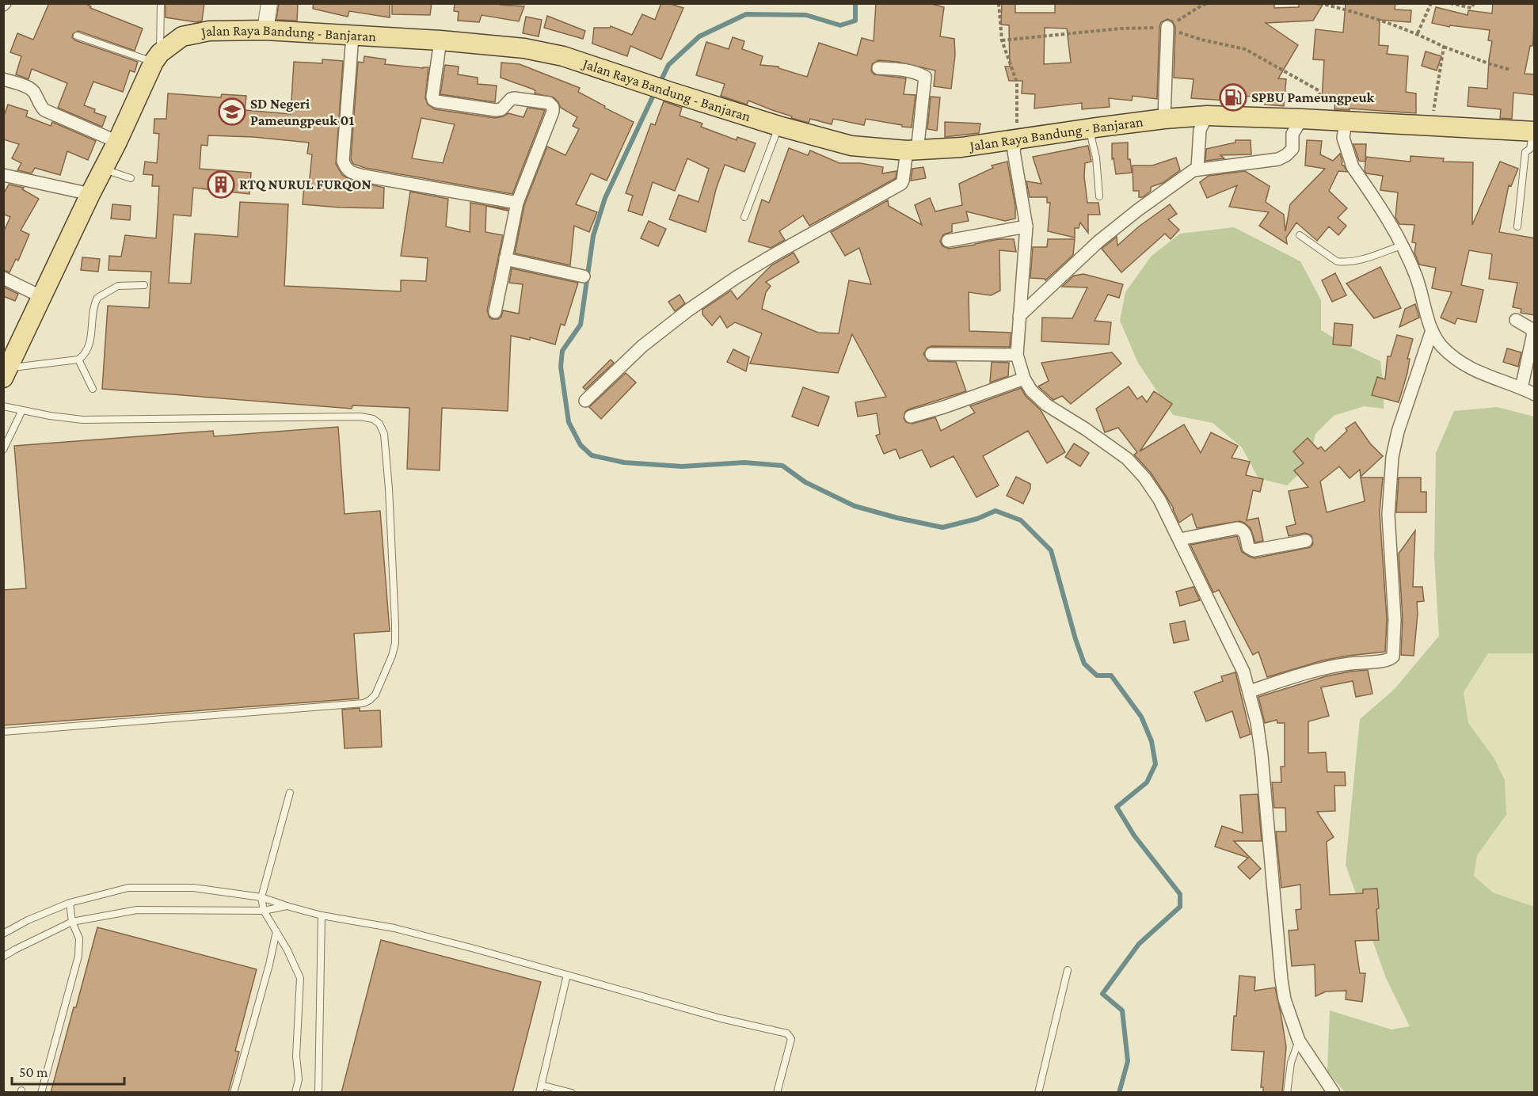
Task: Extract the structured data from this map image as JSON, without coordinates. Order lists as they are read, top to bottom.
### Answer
{
  "streets": {
    "main road": ["Jalan Raya Bandung - Banjaran"]
  },
  "places": {
    "fuel station": ["SPBU Pameungpeuk"],
    "school or university": ["SD Negeri Pameungpeuk 01"],
    "building": ["RTQ NURUL FURQON"]
  },
  "scale_bar": "50 m"
}
